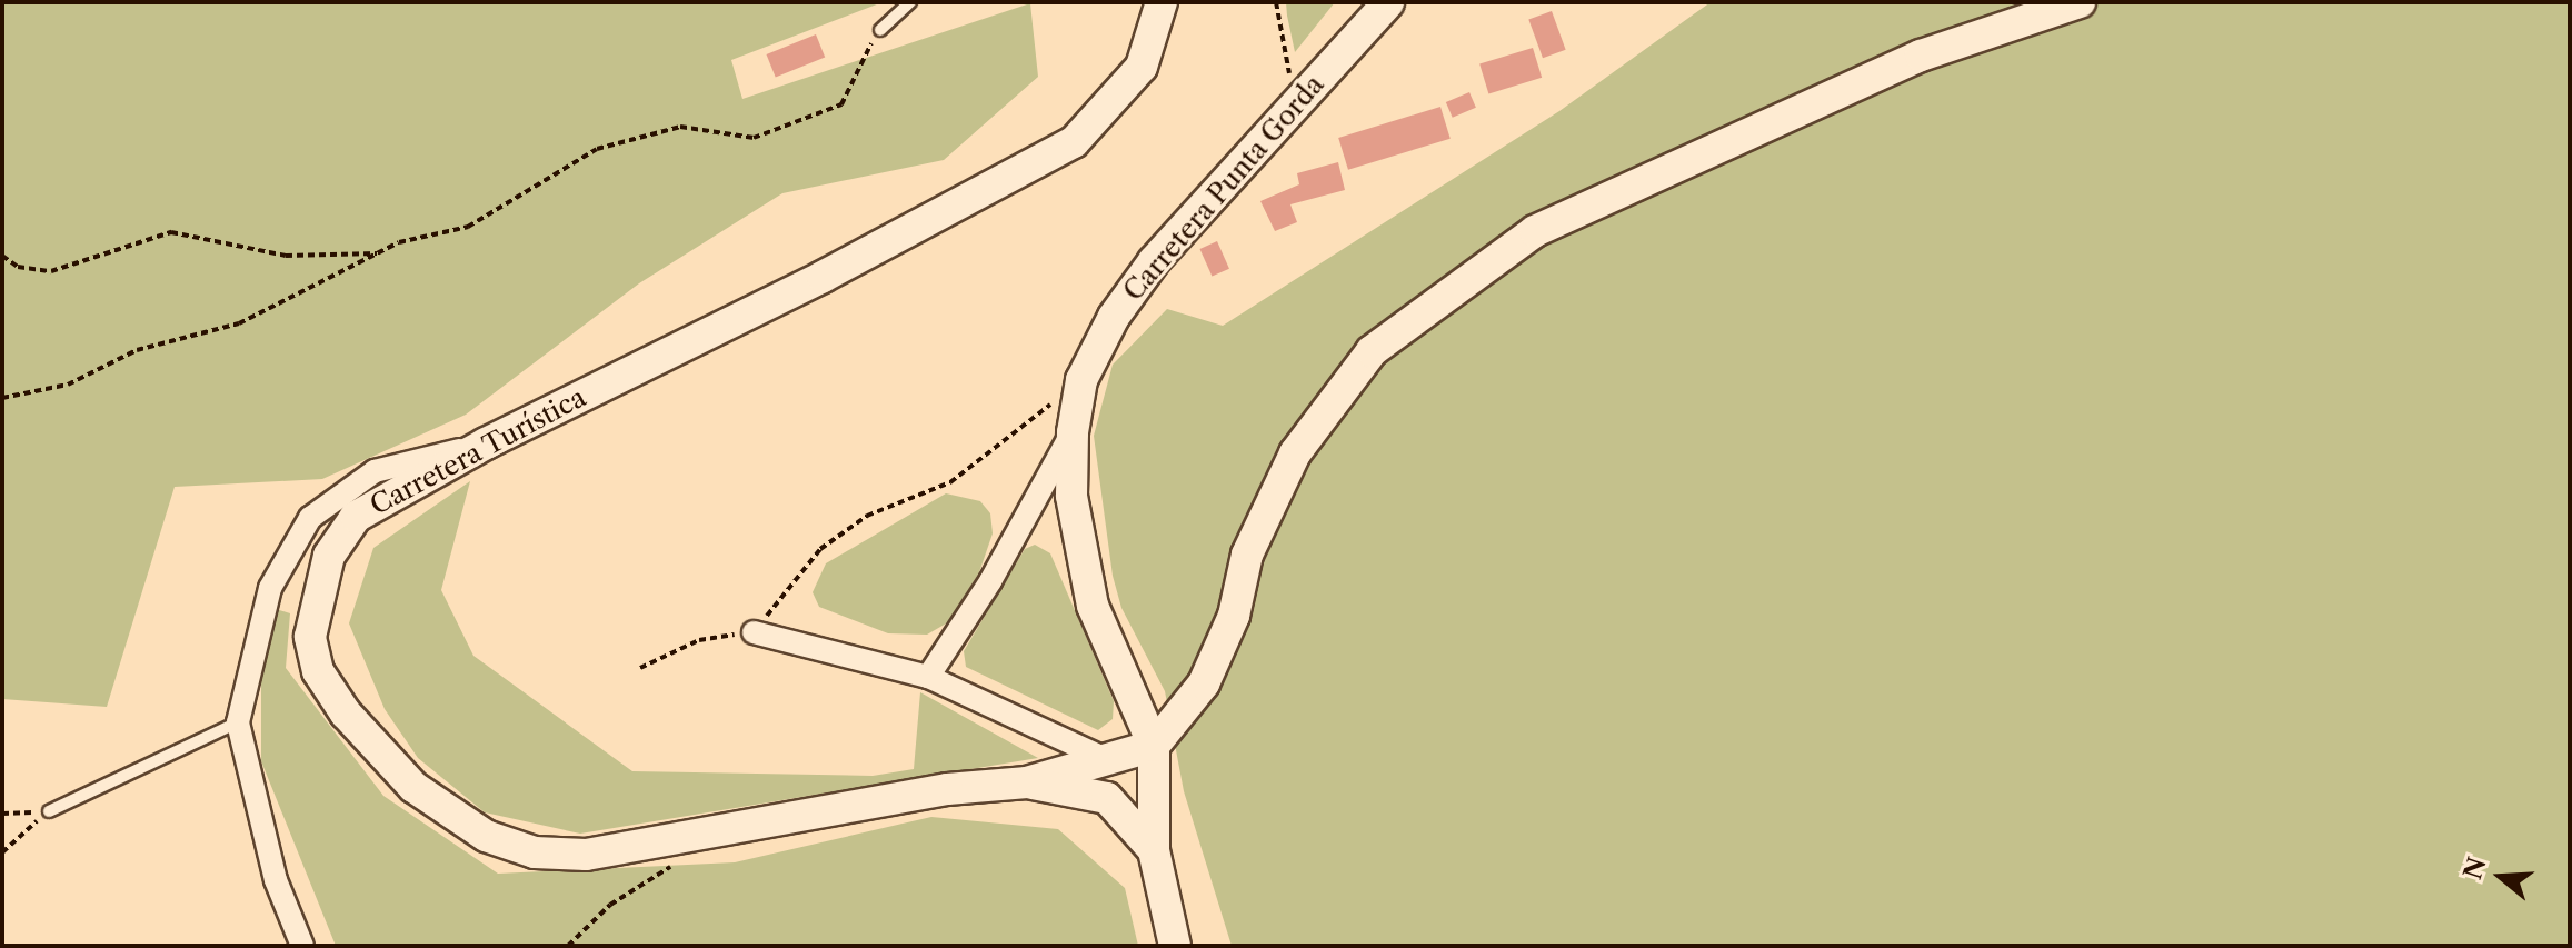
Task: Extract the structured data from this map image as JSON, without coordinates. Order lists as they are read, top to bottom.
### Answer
{
  "streets": {
    "main road": ["Carretera Punta Gorda", "Carretera Turística"]
  },
  "crossings": [
    ["Carretera Punta Gorda", "Carretera Turística"]
  ],
  "north": "left"
}
